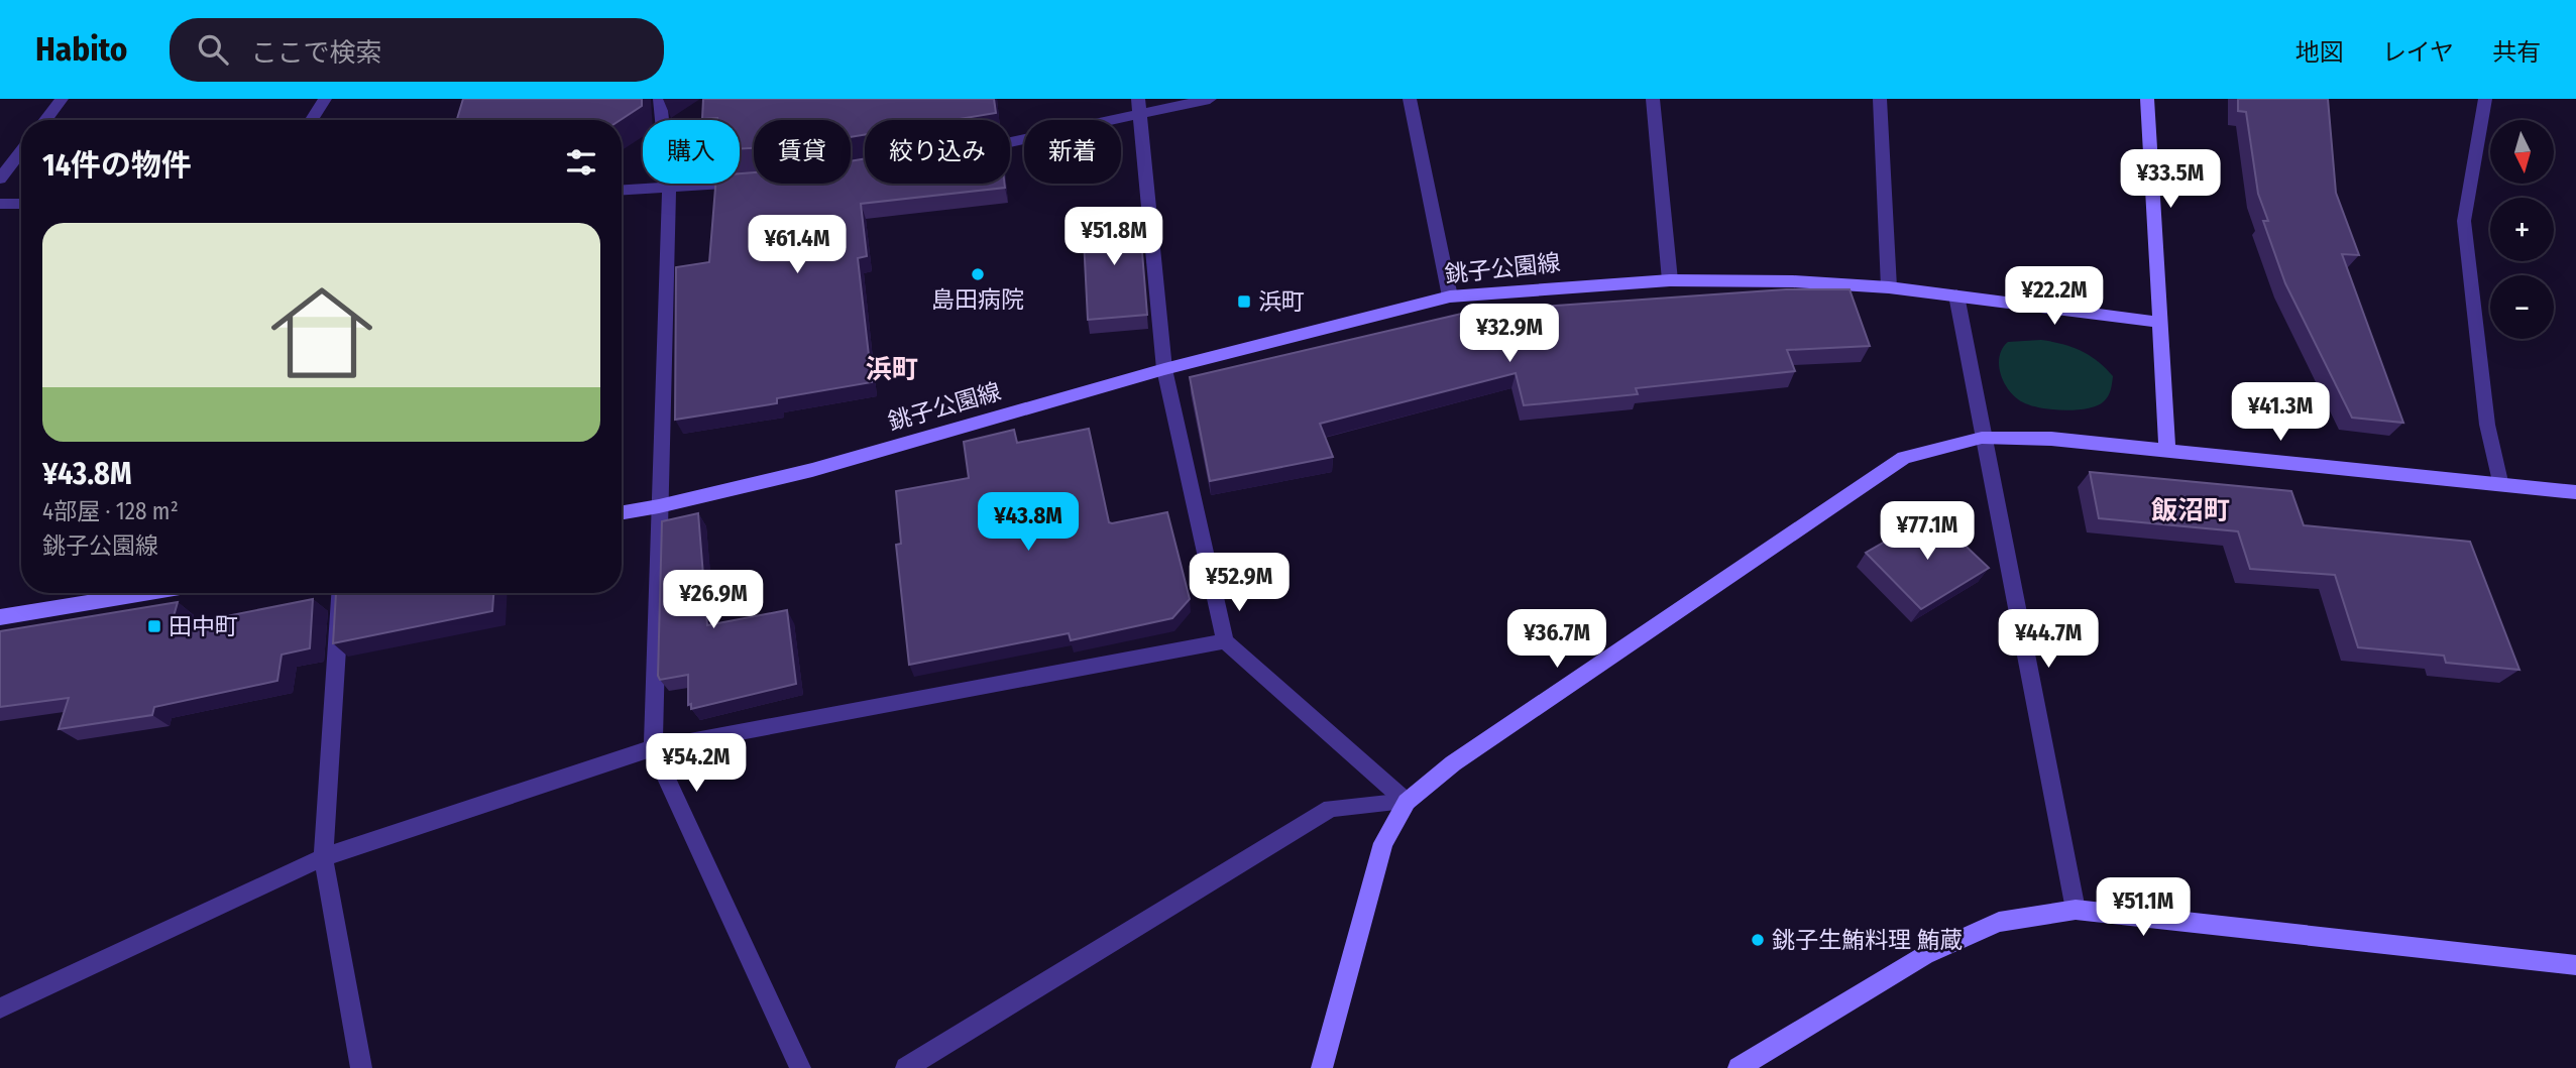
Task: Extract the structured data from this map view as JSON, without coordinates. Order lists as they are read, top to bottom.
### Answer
{
  "streets": {
    "street": ["銚子公園線"]
  },
  "districts": ["浜町", "飯沼町"],
  "places": {
    "other": ["島田病院", "銚子生鮪料理 鮪蔵"],
    "transit": ["浜町", "田中町"]
  },
  "north": "bottom",
  "page": {
    "header": "Habito",
    "search": "ここで検索",
    "nav": ["地図", "レイヤ", "共有"],
    "map_buttons": ["+", "−"],
    "chip": [
      "購入",
      "賃貸",
      "絞り込み",
      "新着"
    ],
    "heading": "14件の物件",
    "price": [
      "¥33.5M",
      "¥51.8M",
      "¥61.4M",
      "¥22.2M",
      "¥32.9M",
      "¥41.3M",
      "¥43.8M",
      "¥77.1M",
      "¥52.9M",
      "¥26.9M",
      "¥36.7M",
      "¥44.7M",
      "¥54.2M",
      "¥51.1M"
    ],
    "list": [
      {
        "name": "¥43.8M",
        "note": "4部屋 · 128 m² · 銚子公園線"
      }
    ]
  }
}
